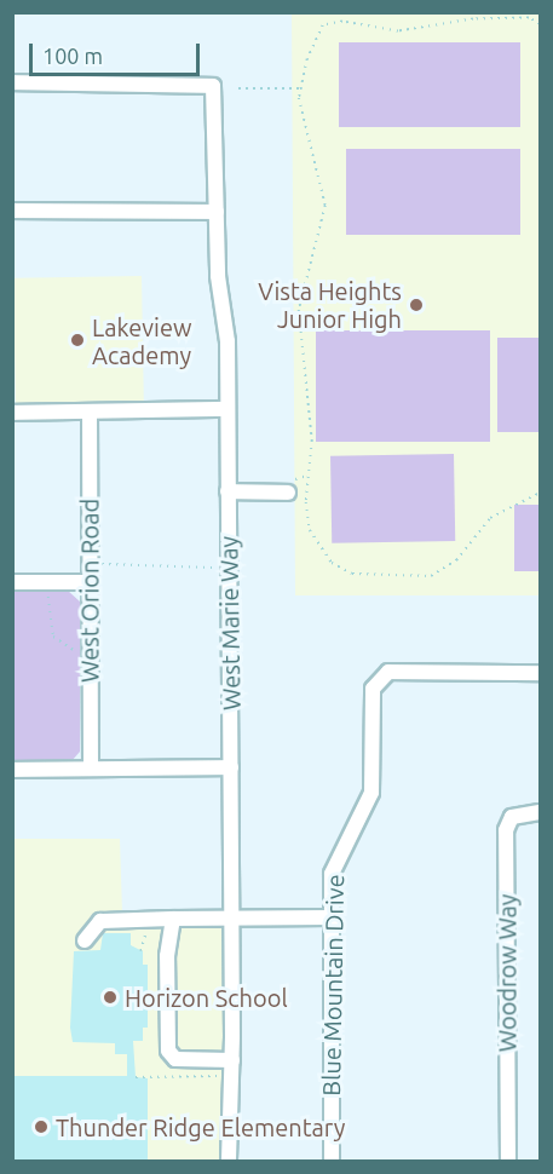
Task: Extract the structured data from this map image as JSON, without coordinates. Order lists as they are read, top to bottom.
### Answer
{
  "streets": {
    "street": [
      "West Orion Road",
      "West Marie Way",
      "Woodrow Way",
      "Blue Mountain Drive"
    ]
  },
  "places": [
    "Vista Heights Junior High",
    "Lakeview Academy",
    "Horizon School",
    "Thunder Ridge Elementary"
  ],
  "scale_bar": "100 m"
}
